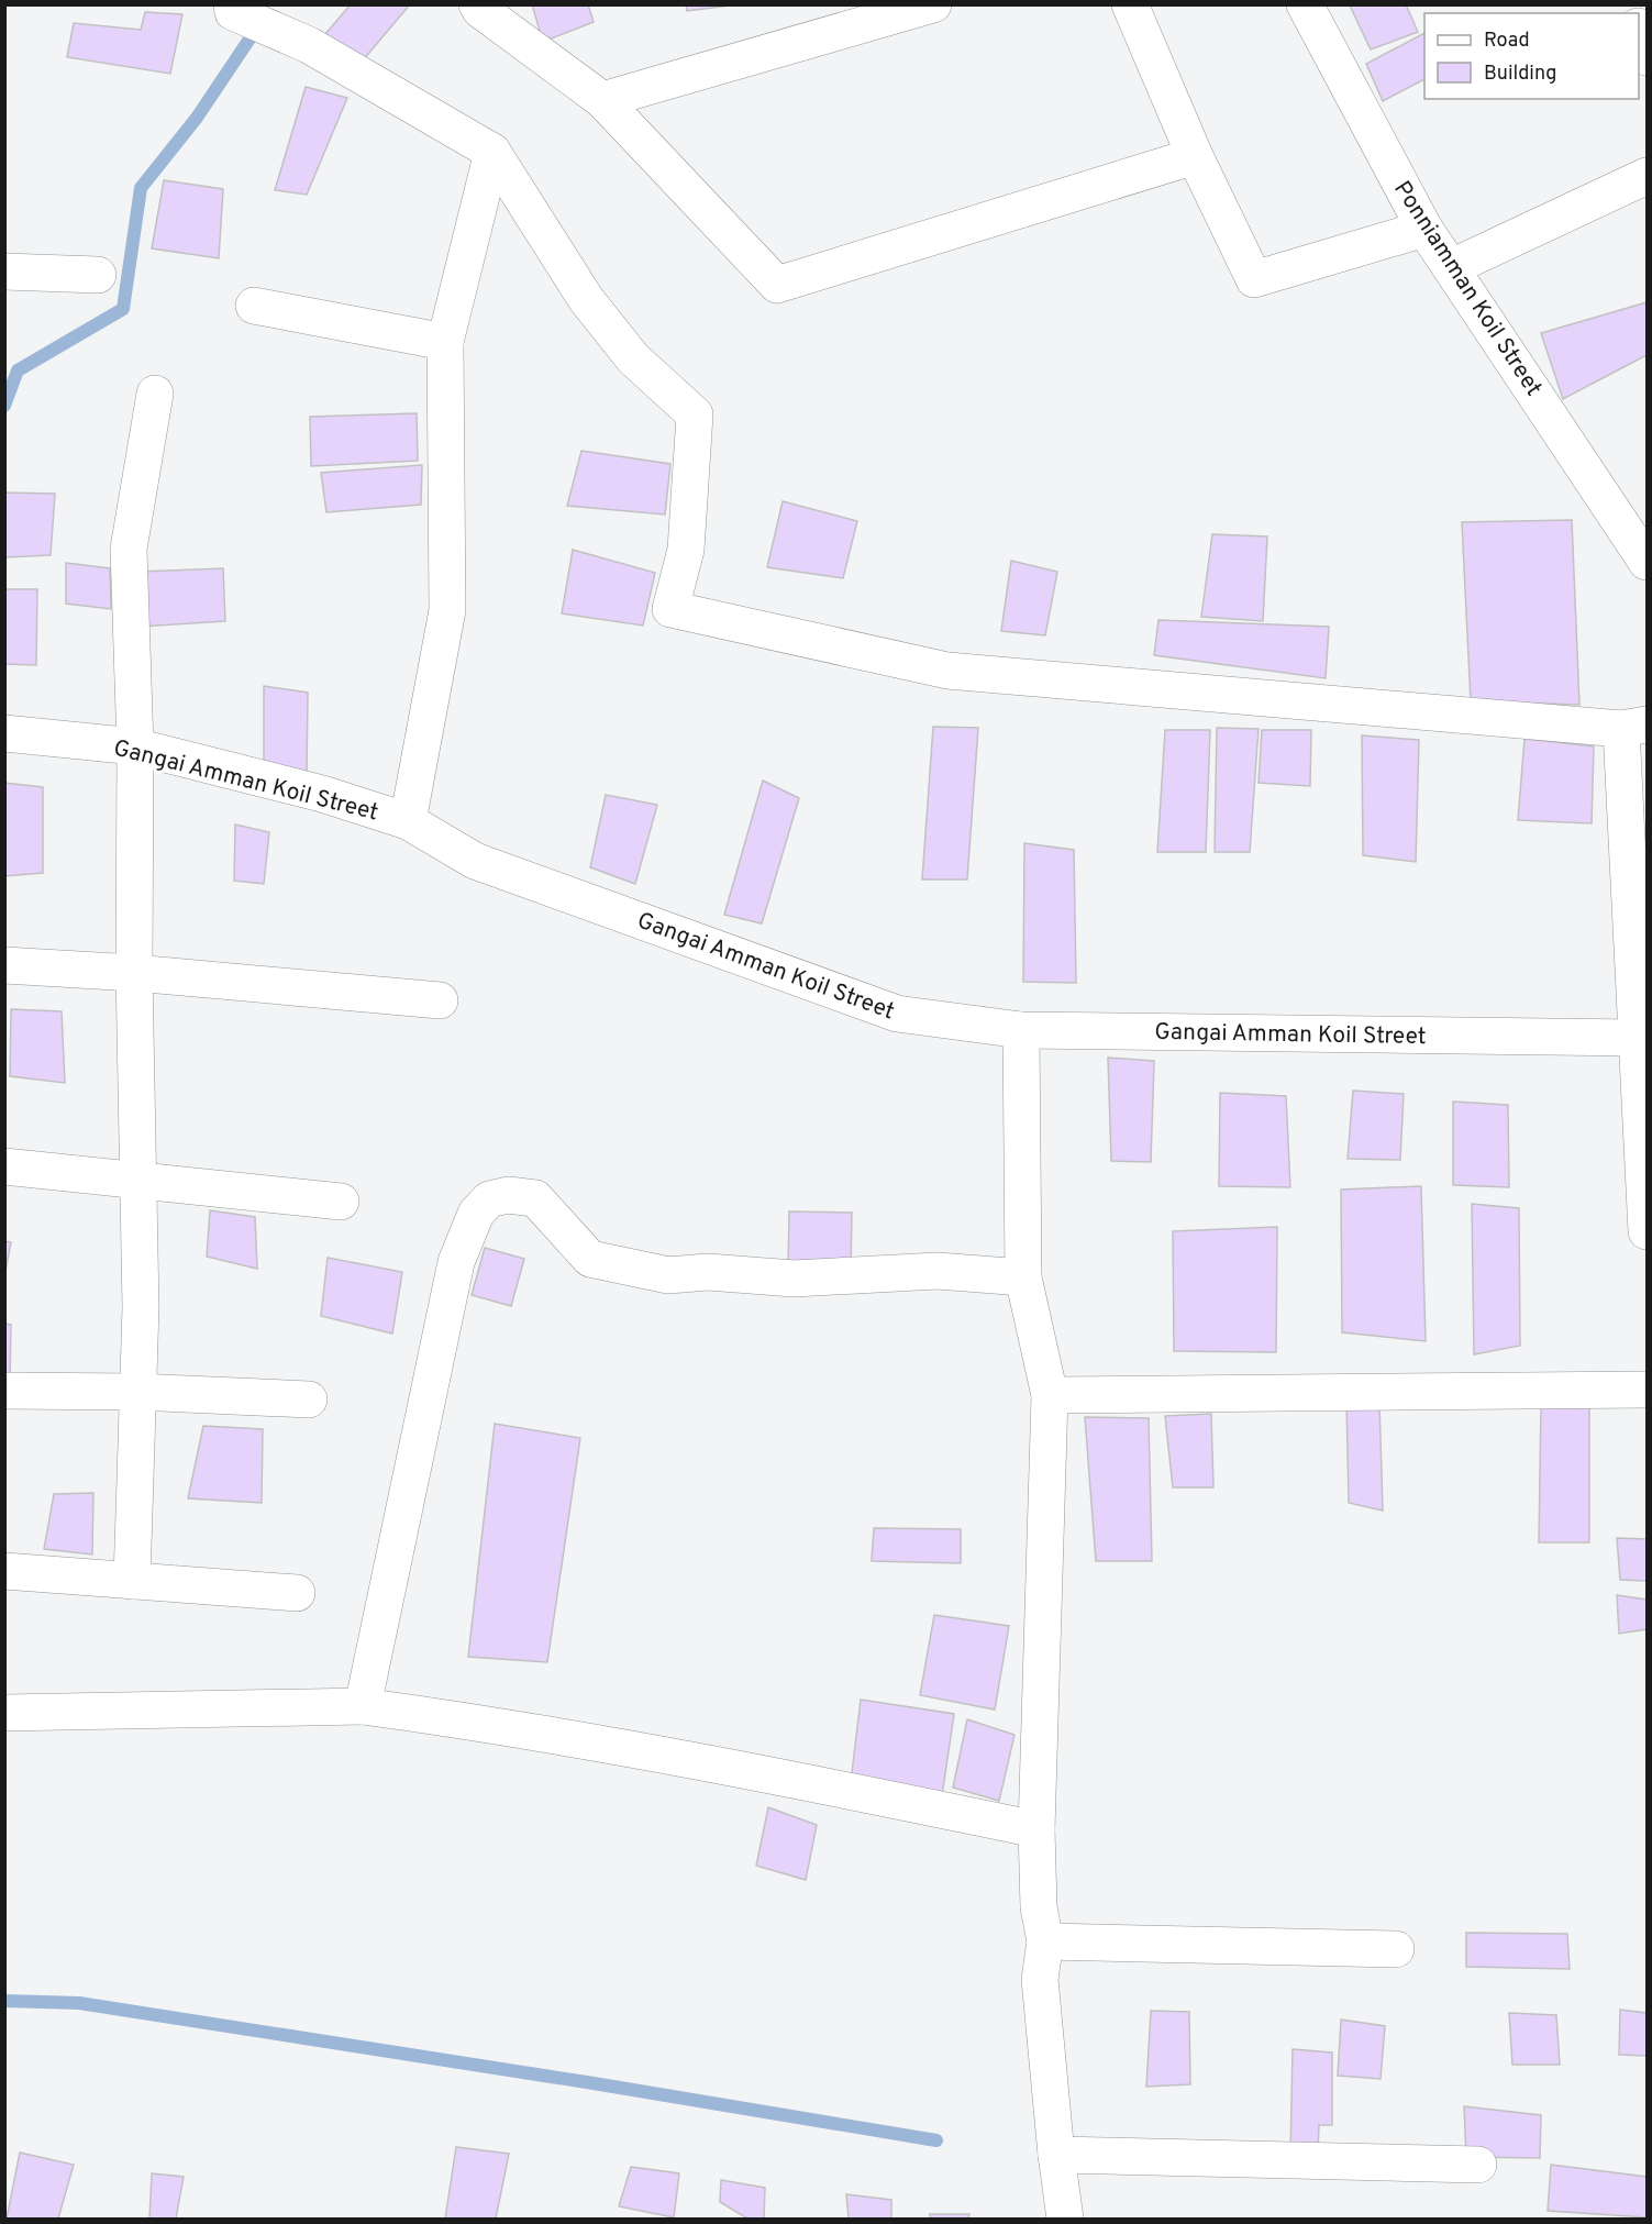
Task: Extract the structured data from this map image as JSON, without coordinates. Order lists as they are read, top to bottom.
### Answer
{
  "streets": {
    "street": ["Ponniamman Koil Street", "Gangai Amman Koil Street"]
  },
  "legend": ["Road", "Building"]
}
